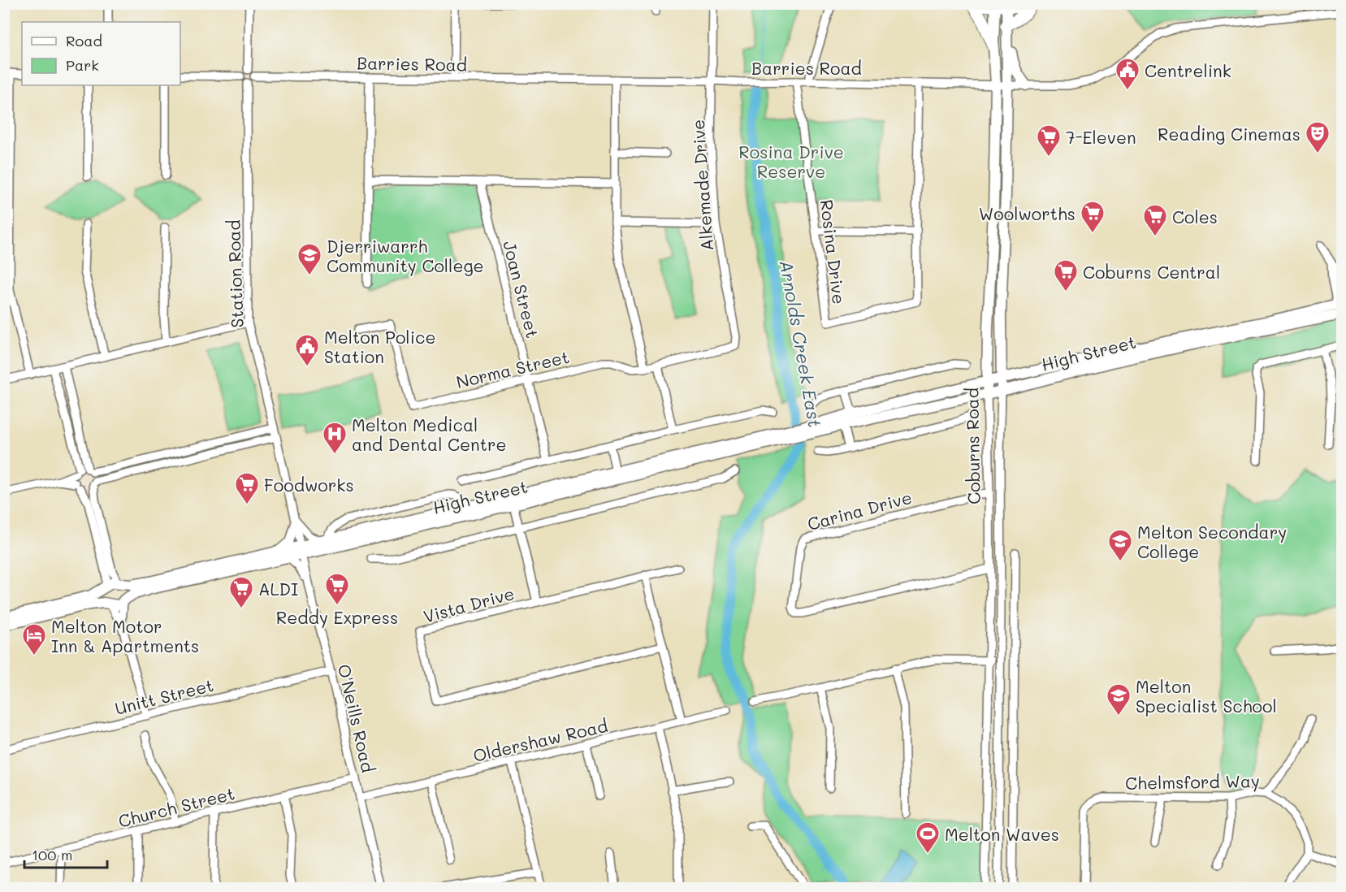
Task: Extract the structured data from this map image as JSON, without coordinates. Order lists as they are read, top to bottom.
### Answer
{
  "streets": {
    "main road": ["High Street", "Coburns Road"],
    "street": [
      "Barries Road",
      "Alkemade Drive",
      "Rosina Drive",
      "Station Road",
      "Joan Street",
      "Norma Street",
      "Carina Drive",
      "Vista Drive",
      "Unitt Street",
      "O'Neills Road",
      "Oldershaw Road",
      "Chelmsford Way",
      "Church Street"
    ]
  },
  "crossings": [
    ["Barries Road", "Alkemade Drive"],
    ["Barries Road", "Rosina Drive"],
    ["Barries Road", "Station Road"],
    ["Barries Road", "Coburns Road"],
    ["Alkemade Drive", "Norma Street"],
    ["Station Road", "High Street"],
    ["Station Road", "O'Neills Road"],
    ["Joan Street", "High Street"],
    ["Joan Street", "Norma Street"],
    ["High Street", "Coburns Road"],
    ["High Street", "O'Neills Road"],
    ["Coburns Road", "Carina Drive"],
    ["Unitt Street", "O'Neills Road"],
    ["O'Neills Road", "Oldershaw Road"],
    ["O'Neills Road", "Church Street"]
  ],
  "water": ["Arnolds Creek East"],
  "parks": ["Rosina Drive Reserve"],
  "places": {
    "public building": ["Centrelink", "Melton Police Station"],
    "theatre": ["Reading Cinemas"],
    "supermarket": [
      "7-Eleven",
      "Woolworths",
      "Coles",
      "Coburns Central",
      "Foodworks",
      "Reddy Express",
      "ALDI"
    ],
    "school or university": ["Djerriwarrh Community College", "Melton Secondary College", "Melton Specialist School"],
    "hospital": ["Melton Medical and Dental Centre"],
    "hotel": ["Melton Motor Inn & Apartments"],
    "sports": ["Melton Waves"]
  },
  "legend": ["Road", "Park"],
  "scale_bar": "100 m"
}
